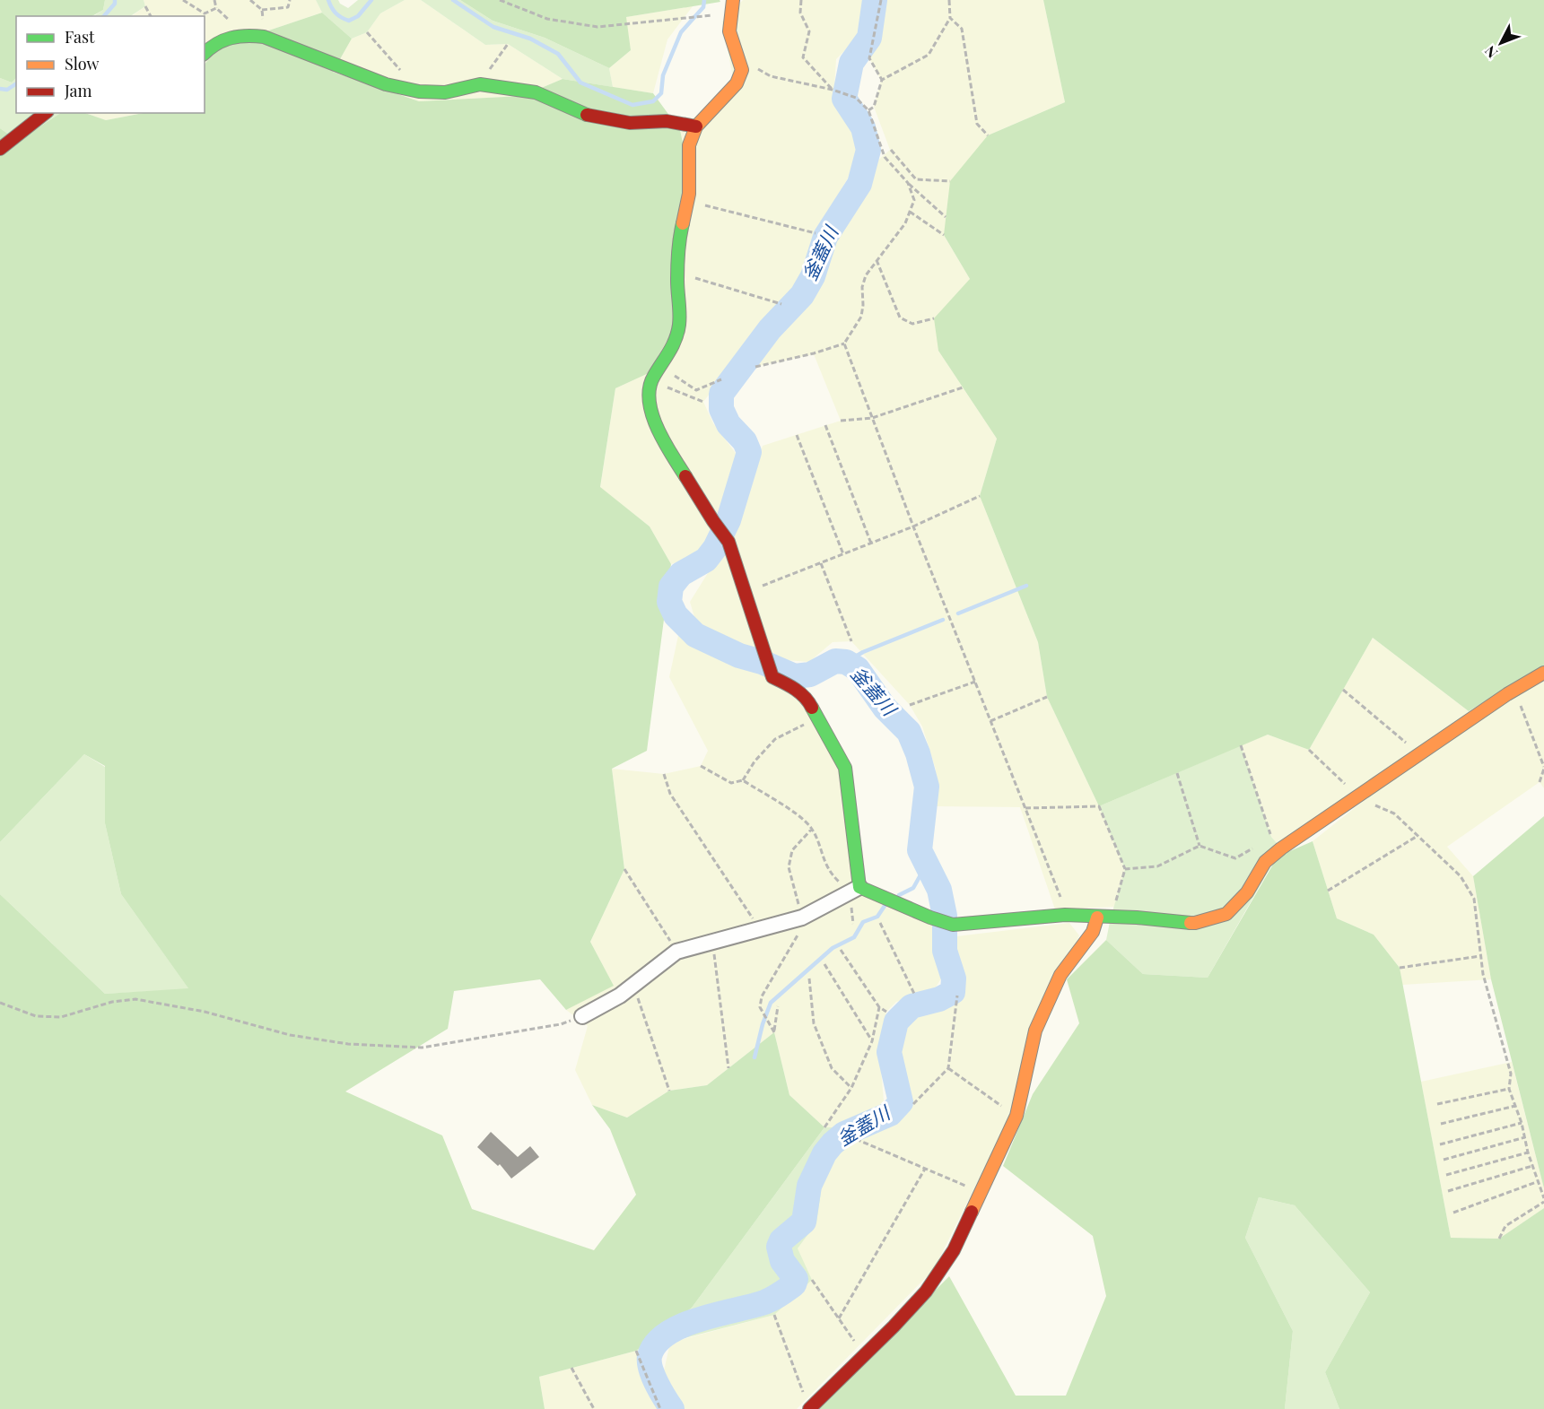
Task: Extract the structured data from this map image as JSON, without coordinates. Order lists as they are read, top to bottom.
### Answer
{
  "water": ["釜蓋川"],
  "legend": ["Fast", "Slow", "Jam"],
  "north": "bottom left"
}
